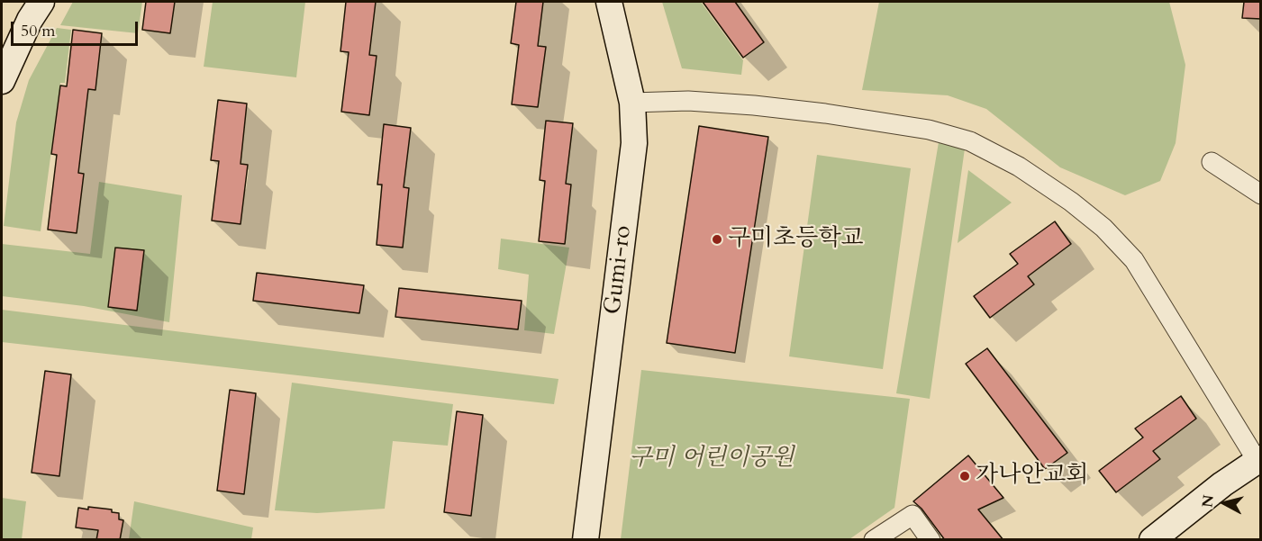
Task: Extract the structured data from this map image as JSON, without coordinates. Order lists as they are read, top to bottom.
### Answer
{
  "streets": {
    "street": ["Gumi-ro"]
  },
  "parks": ["구미 어린이공원"],
  "places": ["구미초등학교", "가나안교회"],
  "scale_bar": "50 m",
  "north": "left"
}
